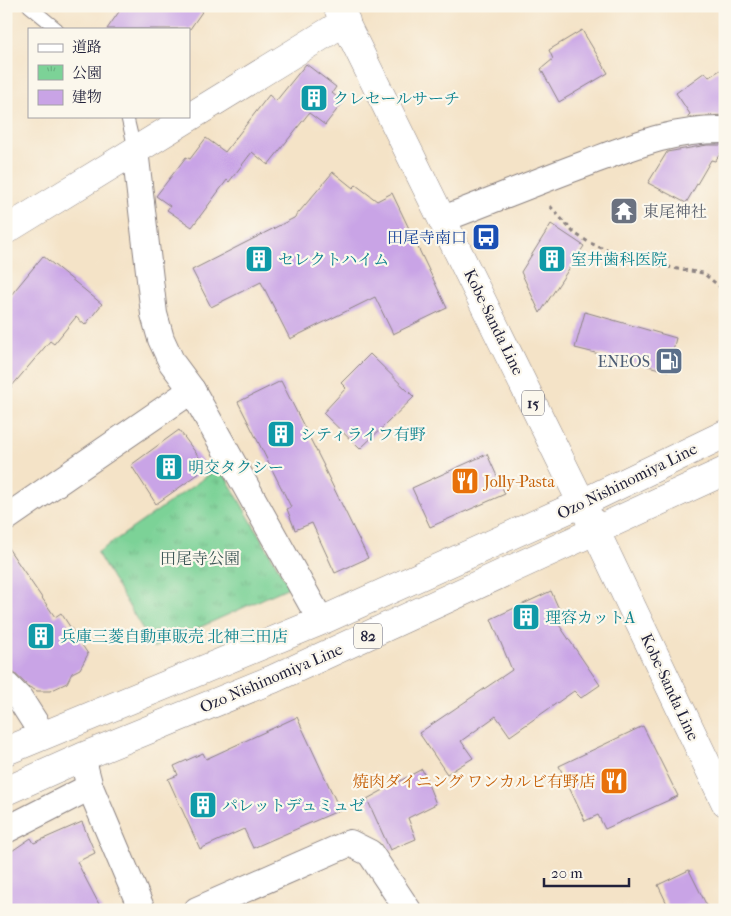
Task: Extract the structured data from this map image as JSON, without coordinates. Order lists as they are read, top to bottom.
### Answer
{
  "streets": {
    "main road": [
      "Kobe-Sanda Line",
      "15",
      "Ozo Nishinomiya Line",
      "82"
    ]
  },
  "crossings": [
    ["Kobe-Sanda Line", "Ozo Nishinomiya Line"]
  ],
  "parks": ["田尾寺公園"],
  "places": {
    "building": [
      "クレセールサーチ",
      "セレクトハイム",
      "室井歯科医院",
      "シティライフ有野",
      "明交タクシー",
      "理容カットA",
      "兵庫三菱自動車販売 北神三田店",
      "パレットデュミュゼ"
    ],
    "temple": ["東尾神社"],
    "bus stop": ["田尾寺南口"],
    "fuel station": ["ENEOS"],
    "restaurant": ["Jolly-Pasta", "焼肉ダイニング ワンカルビ有野店"]
  },
  "legend": ["道路", "公園", "建物"],
  "scale_bar": "20 m"
}
